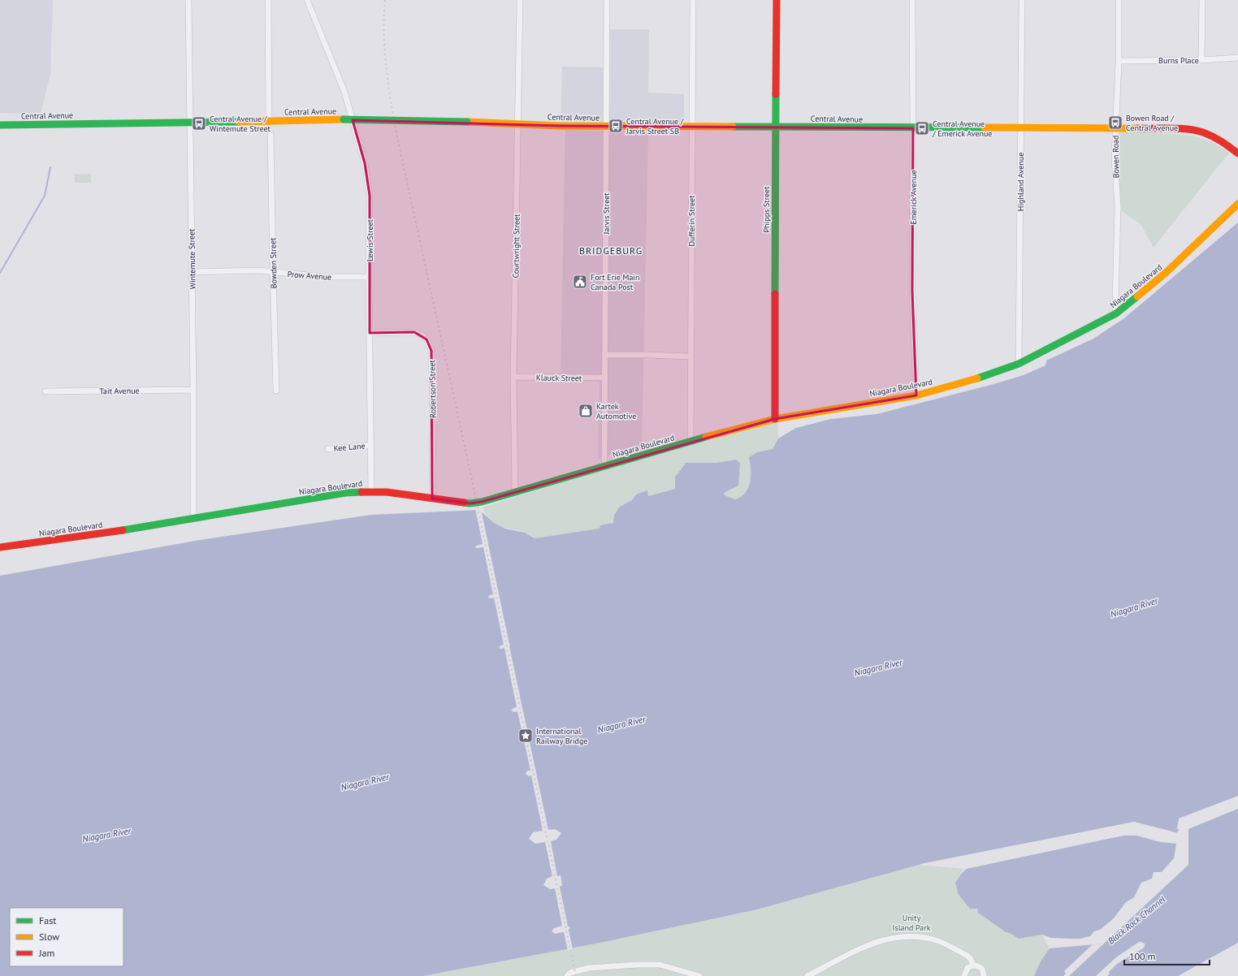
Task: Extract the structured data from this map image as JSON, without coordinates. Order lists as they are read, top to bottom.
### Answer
{
  "streets": {
    "main road": ["Central Avenue", "Phipps Street", "Niagara Boulevard"],
    "street": [
      "Burns Place",
      "Bowen Road",
      "Highland Avenue",
      "Emerick Avenue",
      "Jarvis Street",
      "Dufferin Street",
      "Lewis Street",
      "Courtwright Street",
      "Wintemute Street",
      "Bowden Street",
      "Prow Avenue",
      "Klauck Street",
      "Robertson Street",
      "Tait Avenue",
      "Kee Lane"
    ]
  },
  "crossings": [
    ["Burns Place", "Bowen Road"],
    ["Central Avenue", "Bowen Road"],
    ["Central Avenue", "Highland Avenue"],
    ["Central Avenue", "Emerick Avenue"],
    ["Central Avenue", "Phipps Street"],
    ["Central Avenue", "Jarvis Street"],
    ["Central Avenue", "Dufferin Street"],
    ["Central Avenue", "Courtwright Street"],
    ["Central Avenue", "Wintemute Street"],
    ["Bowen Road", "Niagara Boulevard"],
    ["Highland Avenue", "Niagara Boulevard"],
    ["Emerick Avenue", "Niagara Boulevard"],
    ["Phipps Street", "Niagara Boulevard"],
    ["Jarvis Street", "Niagara Boulevard"],
    ["Jarvis Street", "Klauck Street"],
    ["Dufferin Street", "Niagara Boulevard"],
    ["Lewis Street", "Prow Avenue"],
    ["Lewis Street", "Niagara Boulevard"],
    ["Lewis Street", "Robertson Street"],
    ["Lewis Street", "Kee Lane"],
    ["Courtwright Street", "Niagara Boulevard"],
    ["Courtwright Street", "Klauck Street"],
    ["Wintemute Street", "Prow Avenue"],
    ["Wintemute Street", "Niagara Boulevard"],
    ["Wintemute Street", "Tait Avenue"],
    ["Bowden Street", "Prow Avenue"],
    ["Niagara Boulevard", "Robertson Street"]
  ],
  "districts": ["BRIDGEBURG"],
  "water": ["Niagara River", "Black Rock Channel"],
  "parks": ["Unity Island Park"],
  "places": {
    "bus stop": [
      "Bowen Road / Central Avenue",
      "Central Avenue / Wintemute Street",
      "Central Avenue / Jarvis Street SB",
      "Central Avenue / Emerick Avenue"
    ],
    "public building": ["Fort Erie Main Canada Post"],
    "shop": ["Kartek Automotive"],
    "place": ["International Railway Bridge"]
  },
  "legend": ["Fast", "Slow", "Jam"],
  "scale_bar": "100 m"
}
